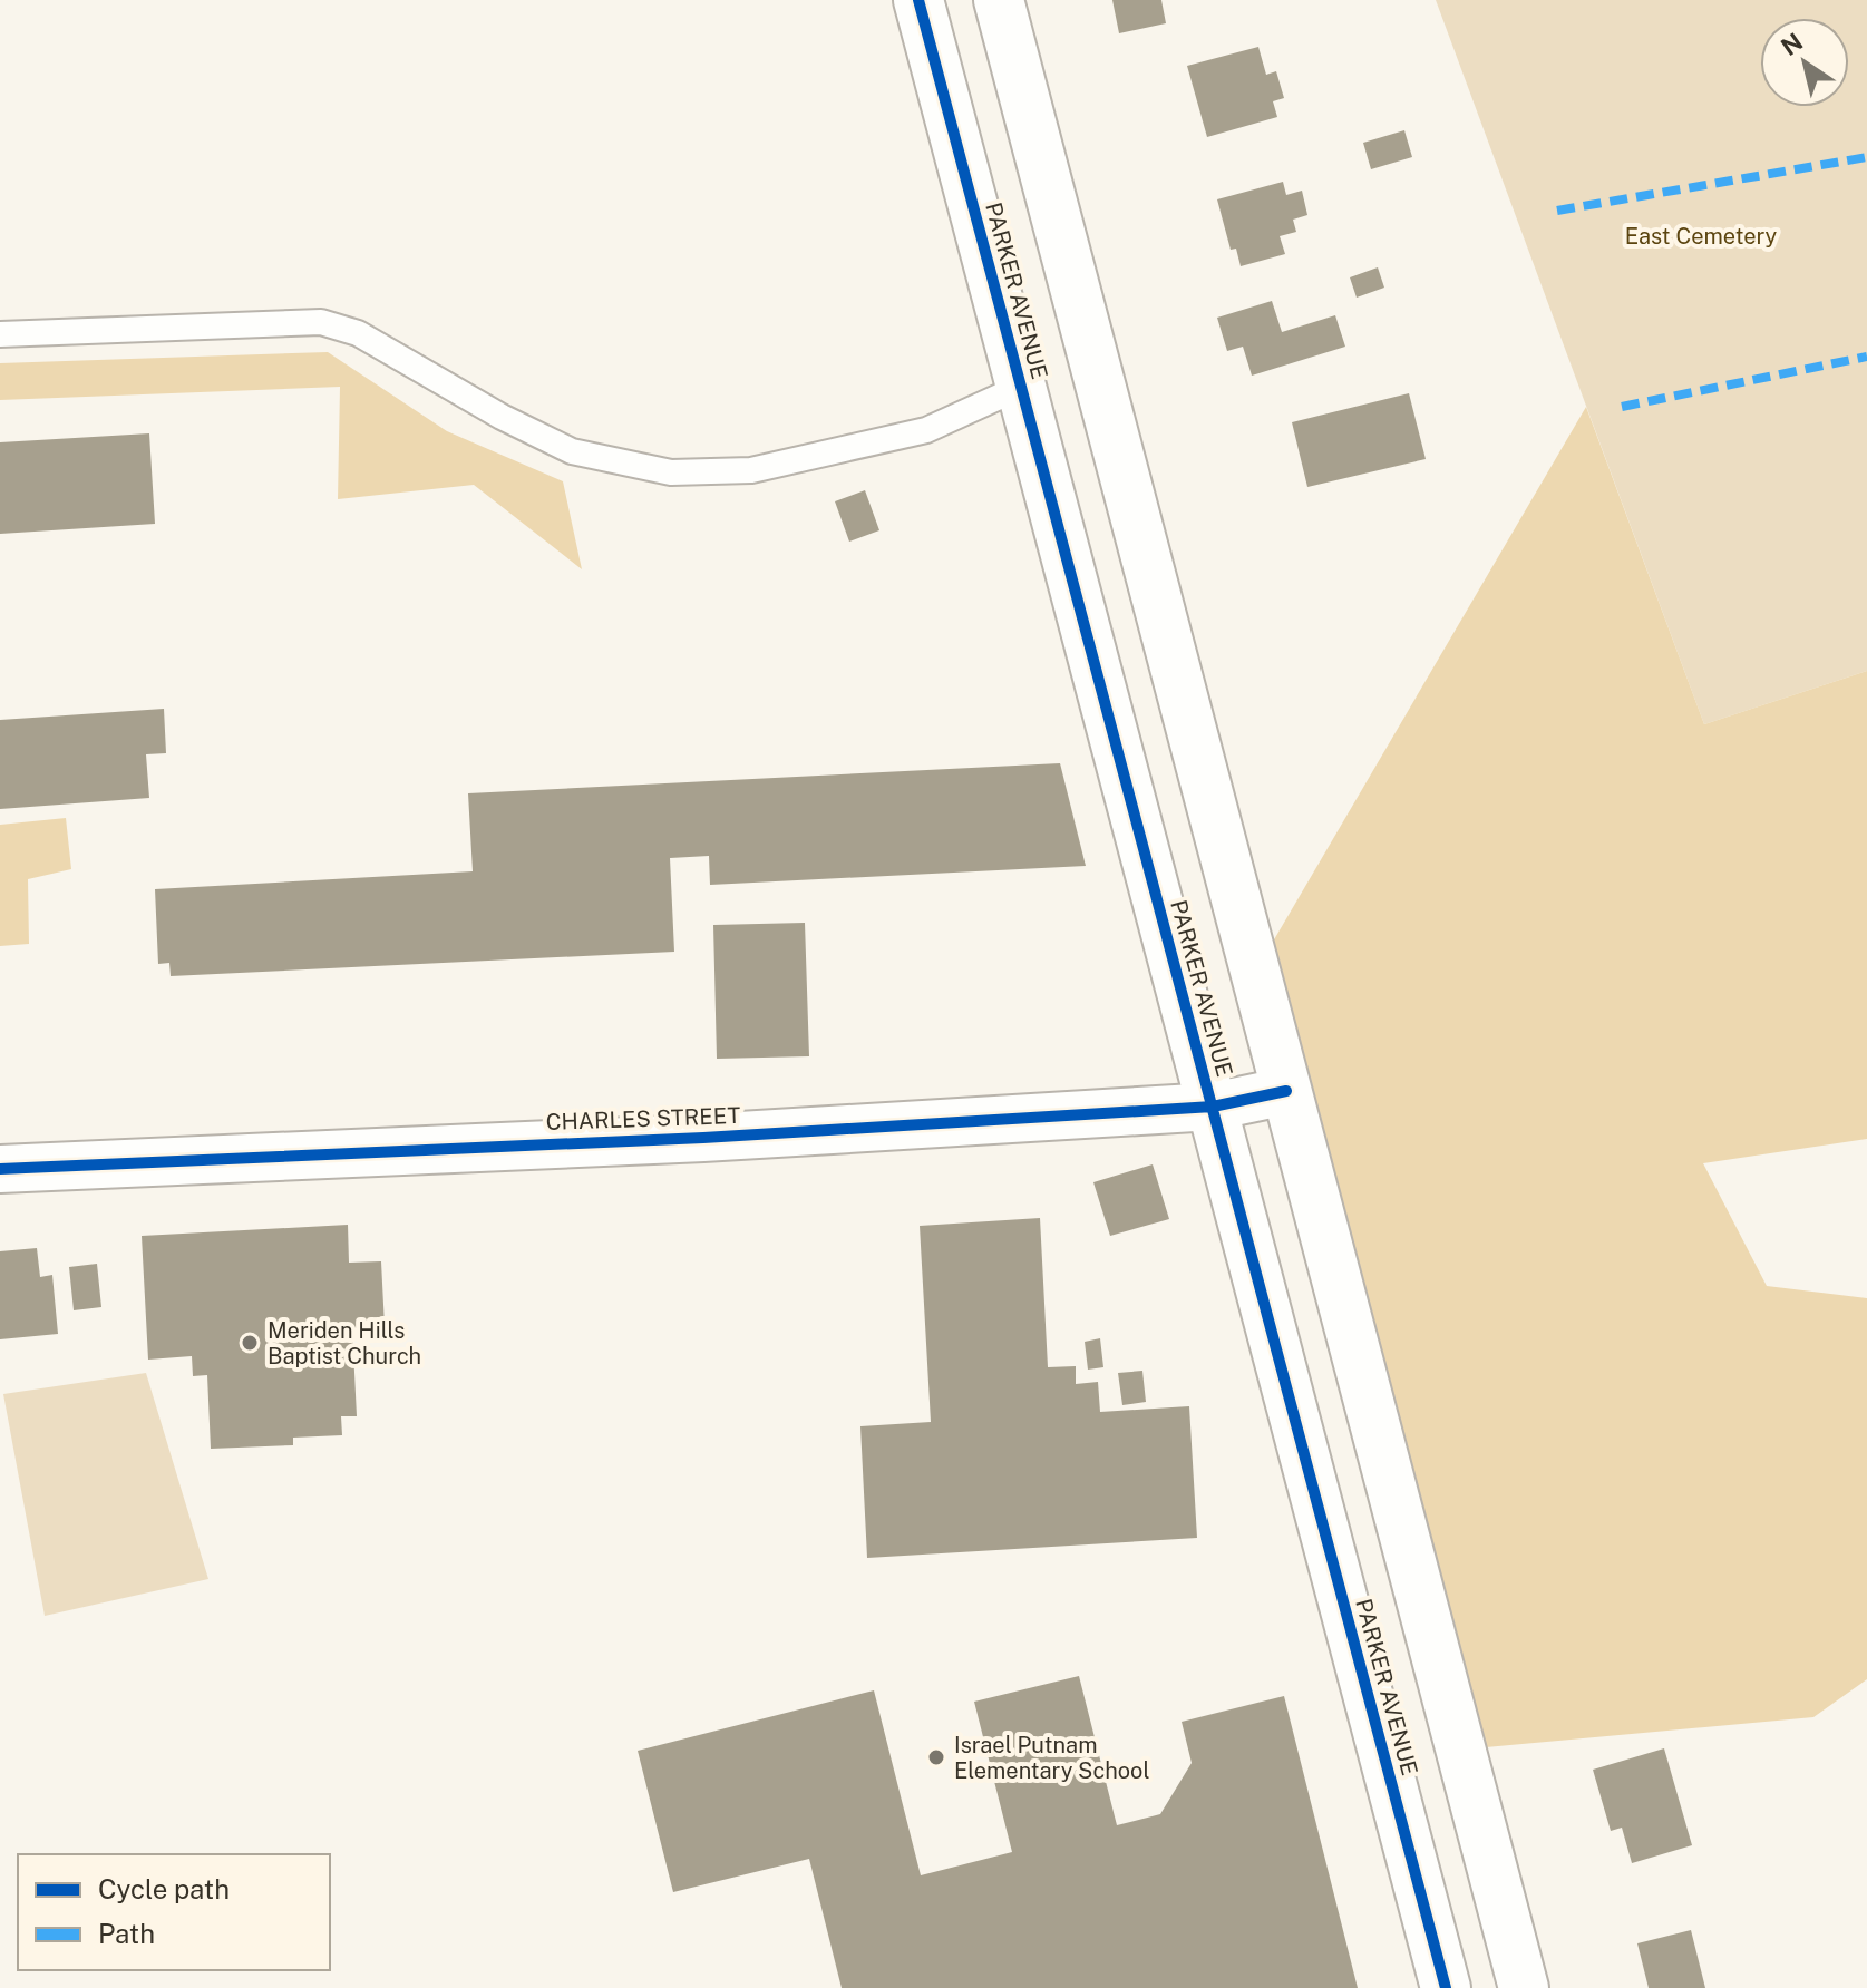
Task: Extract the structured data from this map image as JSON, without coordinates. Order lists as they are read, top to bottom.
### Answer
{
  "streets": {
    "street": ["PARKER AVENUE", "CHARLES STREET"]
  },
  "crossings": [
    ["PARKER AVENUE", "CHARLES STREET"]
  ],
  "parks": ["East Cemetery"],
  "places": ["Meriden Hills Baptist Church", "Israel Putnam Elementary School"],
  "legend": ["Cycle path", "Path"],
  "north": "top left"
}
